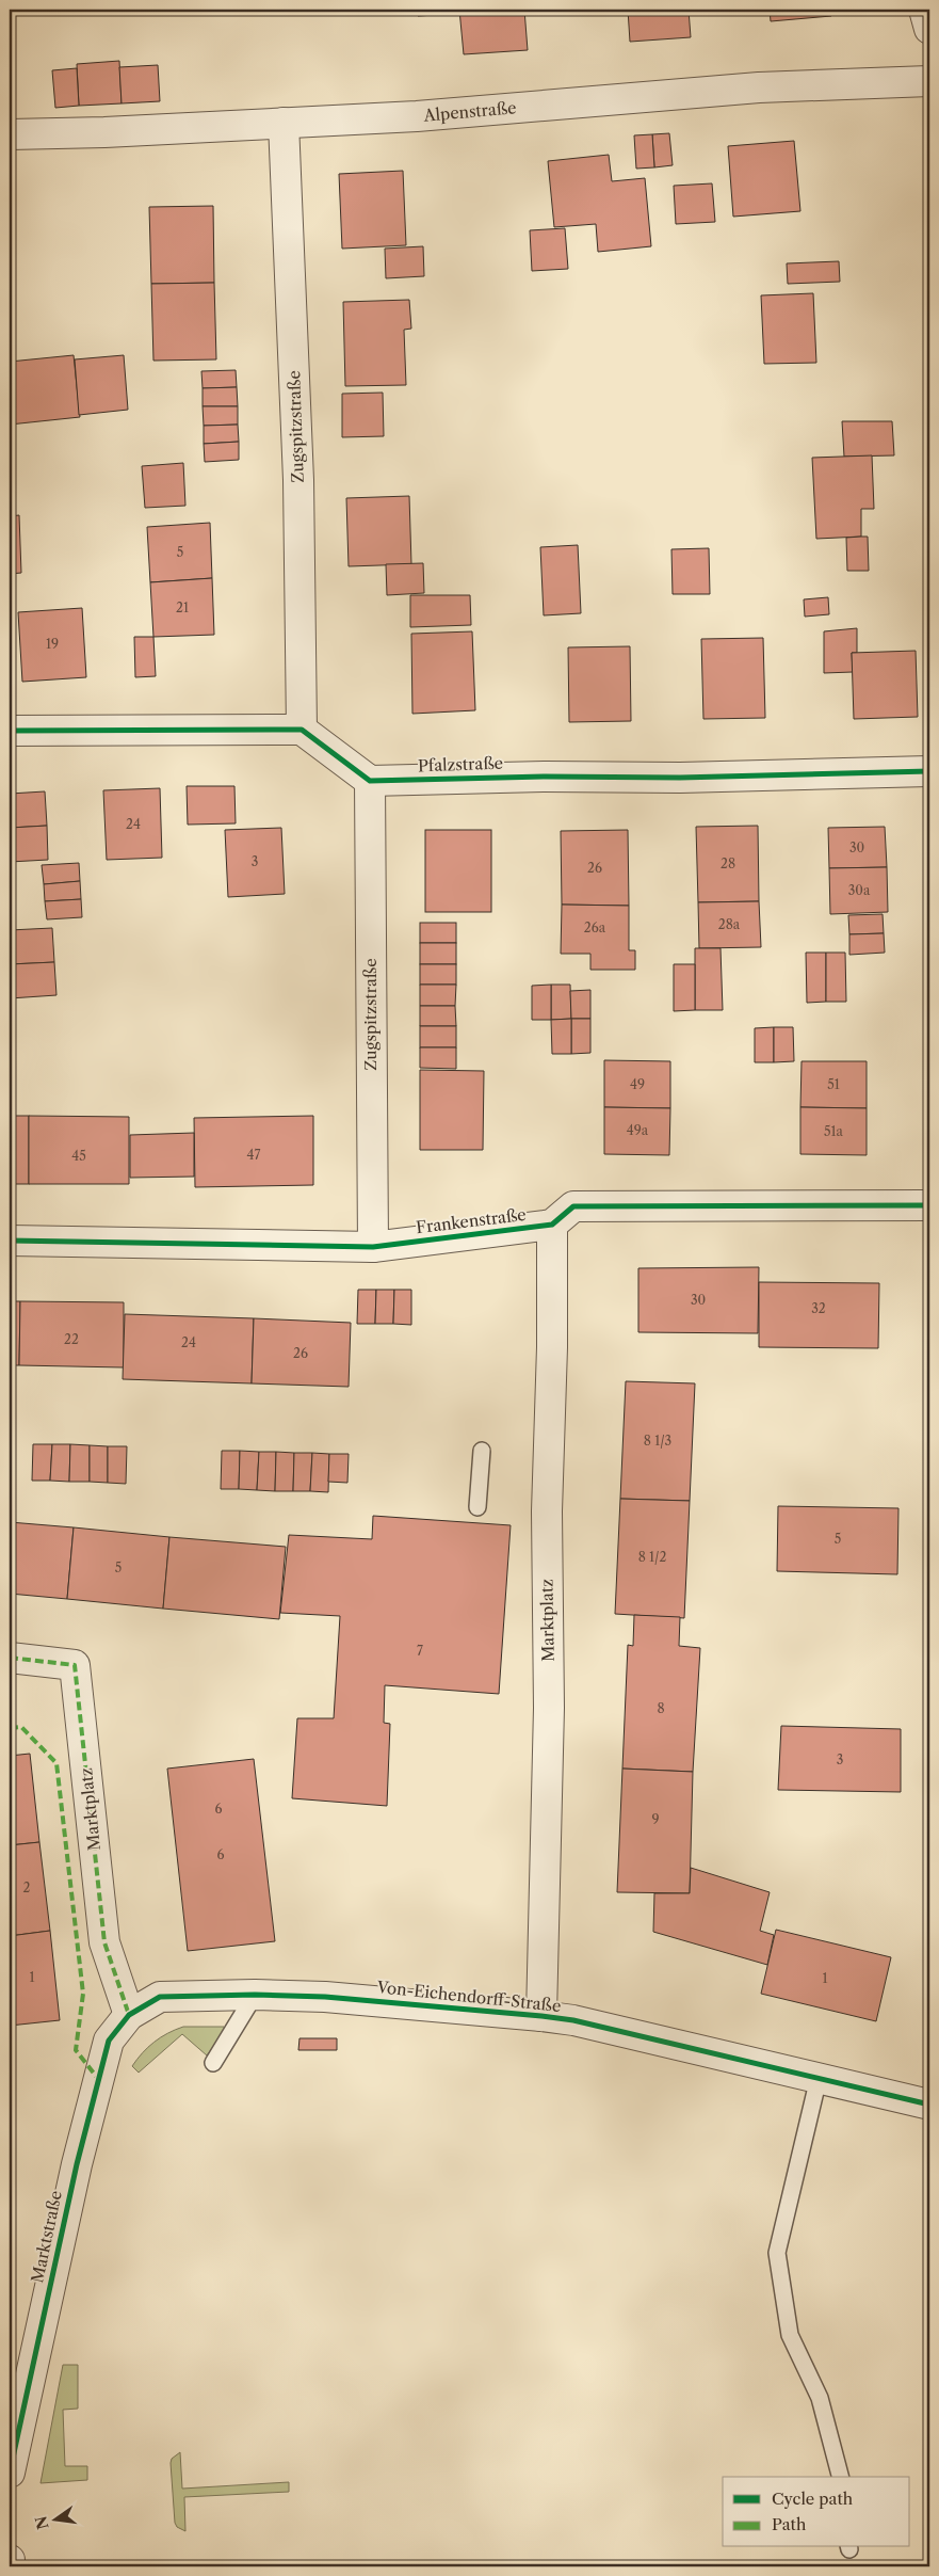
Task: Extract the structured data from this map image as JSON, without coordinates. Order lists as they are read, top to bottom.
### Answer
{
  "streets": {
    "street": [
      "Alpenstraße",
      "Zugspitzstraße",
      "Pfalzstraße",
      "Frankenstraße",
      "Marktplatz",
      "Von-Eichendorff-Straße",
      "Marktstraße"
    ]
  },
  "crossings": [
    ["Alpenstraße", "Zugspitzstraße"],
    ["Zugspitzstraße", "Pfalzstraße"],
    ["Zugspitzstraße", "Frankenstraße"],
    ["Frankenstraße", "Marktplatz"],
    ["Marktplatz", "Von-Eichendorff-Straße"],
    ["Marktplatz", "Marktstraße"],
    ["Von-Eichendorff-Straße", "Marktstraße"]
  ],
  "house_numbers": [
    "5",
    "21",
    "19",
    "24",
    "30",
    "3",
    "28",
    "26",
    "30a",
    "28a",
    "26a",
    "49",
    "51",
    "49a",
    "51a",
    "47",
    "45",
    "30",
    "32",
    "22",
    "24",
    "26",
    "8 1/3",
    "5",
    "8 1/2",
    "5",
    "7",
    "8",
    "3",
    "6",
    "9",
    "6",
    "2",
    "1",
    "1"
  ],
  "legend": ["Cycle path", "Path"],
  "north": "left"
}
